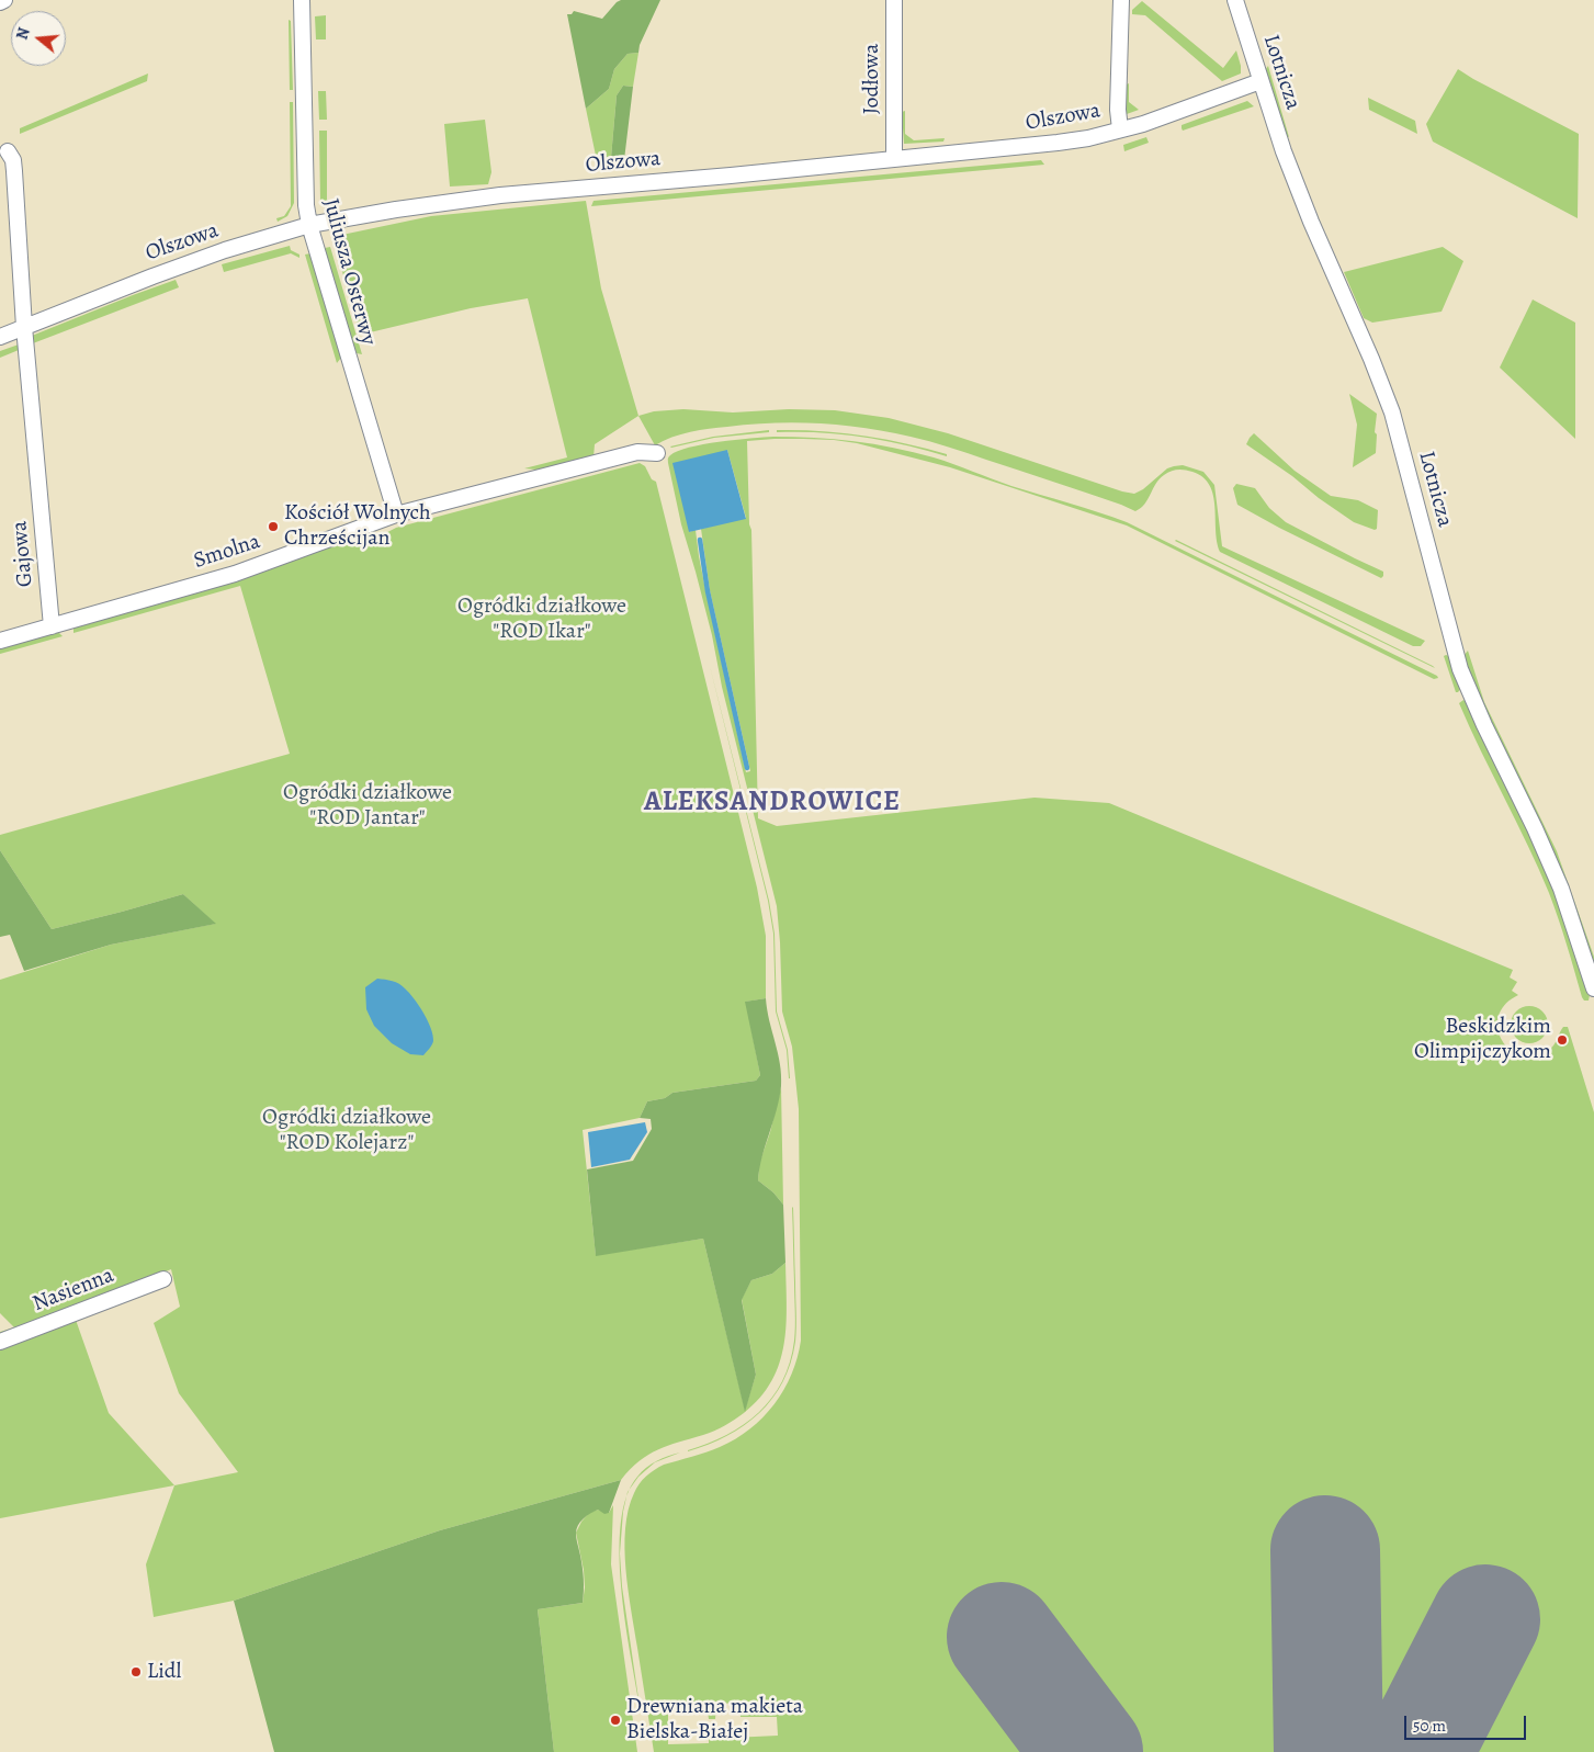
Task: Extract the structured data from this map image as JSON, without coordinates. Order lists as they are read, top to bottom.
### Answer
{
  "streets": {
    "street": [
      "Lotnicza",
      "Jodłowa",
      "Olszowa",
      "Juliusza Osterwy",
      "Smolna",
      "Gajowa",
      "Nasienna"
    ]
  },
  "crossings": [
    ["Lotnicza", "Olszowa"],
    ["Jodłowa", "Olszowa"],
    ["Olszowa", "Juliusza Osterwy"],
    ["Olszowa", "Gajowa"],
    ["Juliusza Osterwy", "Smolna"],
    ["Smolna", "Gajowa"]
  ],
  "districts": ["ALEKSANDROWICE"],
  "parks": ["Ogródki działkowe \"ROD Ikar\"", "Ogródki działkowe \"ROD Jantar\"", "Ogródki działkowe \"ROD Kolejarz\""],
  "places": [
    "Kościół Wolnych Chrześcijan",
    "Beskidzkim Olimpijczykom",
    "Lidl",
    "Drewniana makieta Bielska-Białej"
  ],
  "scale_bar": "50 m",
  "north": "left"
}
